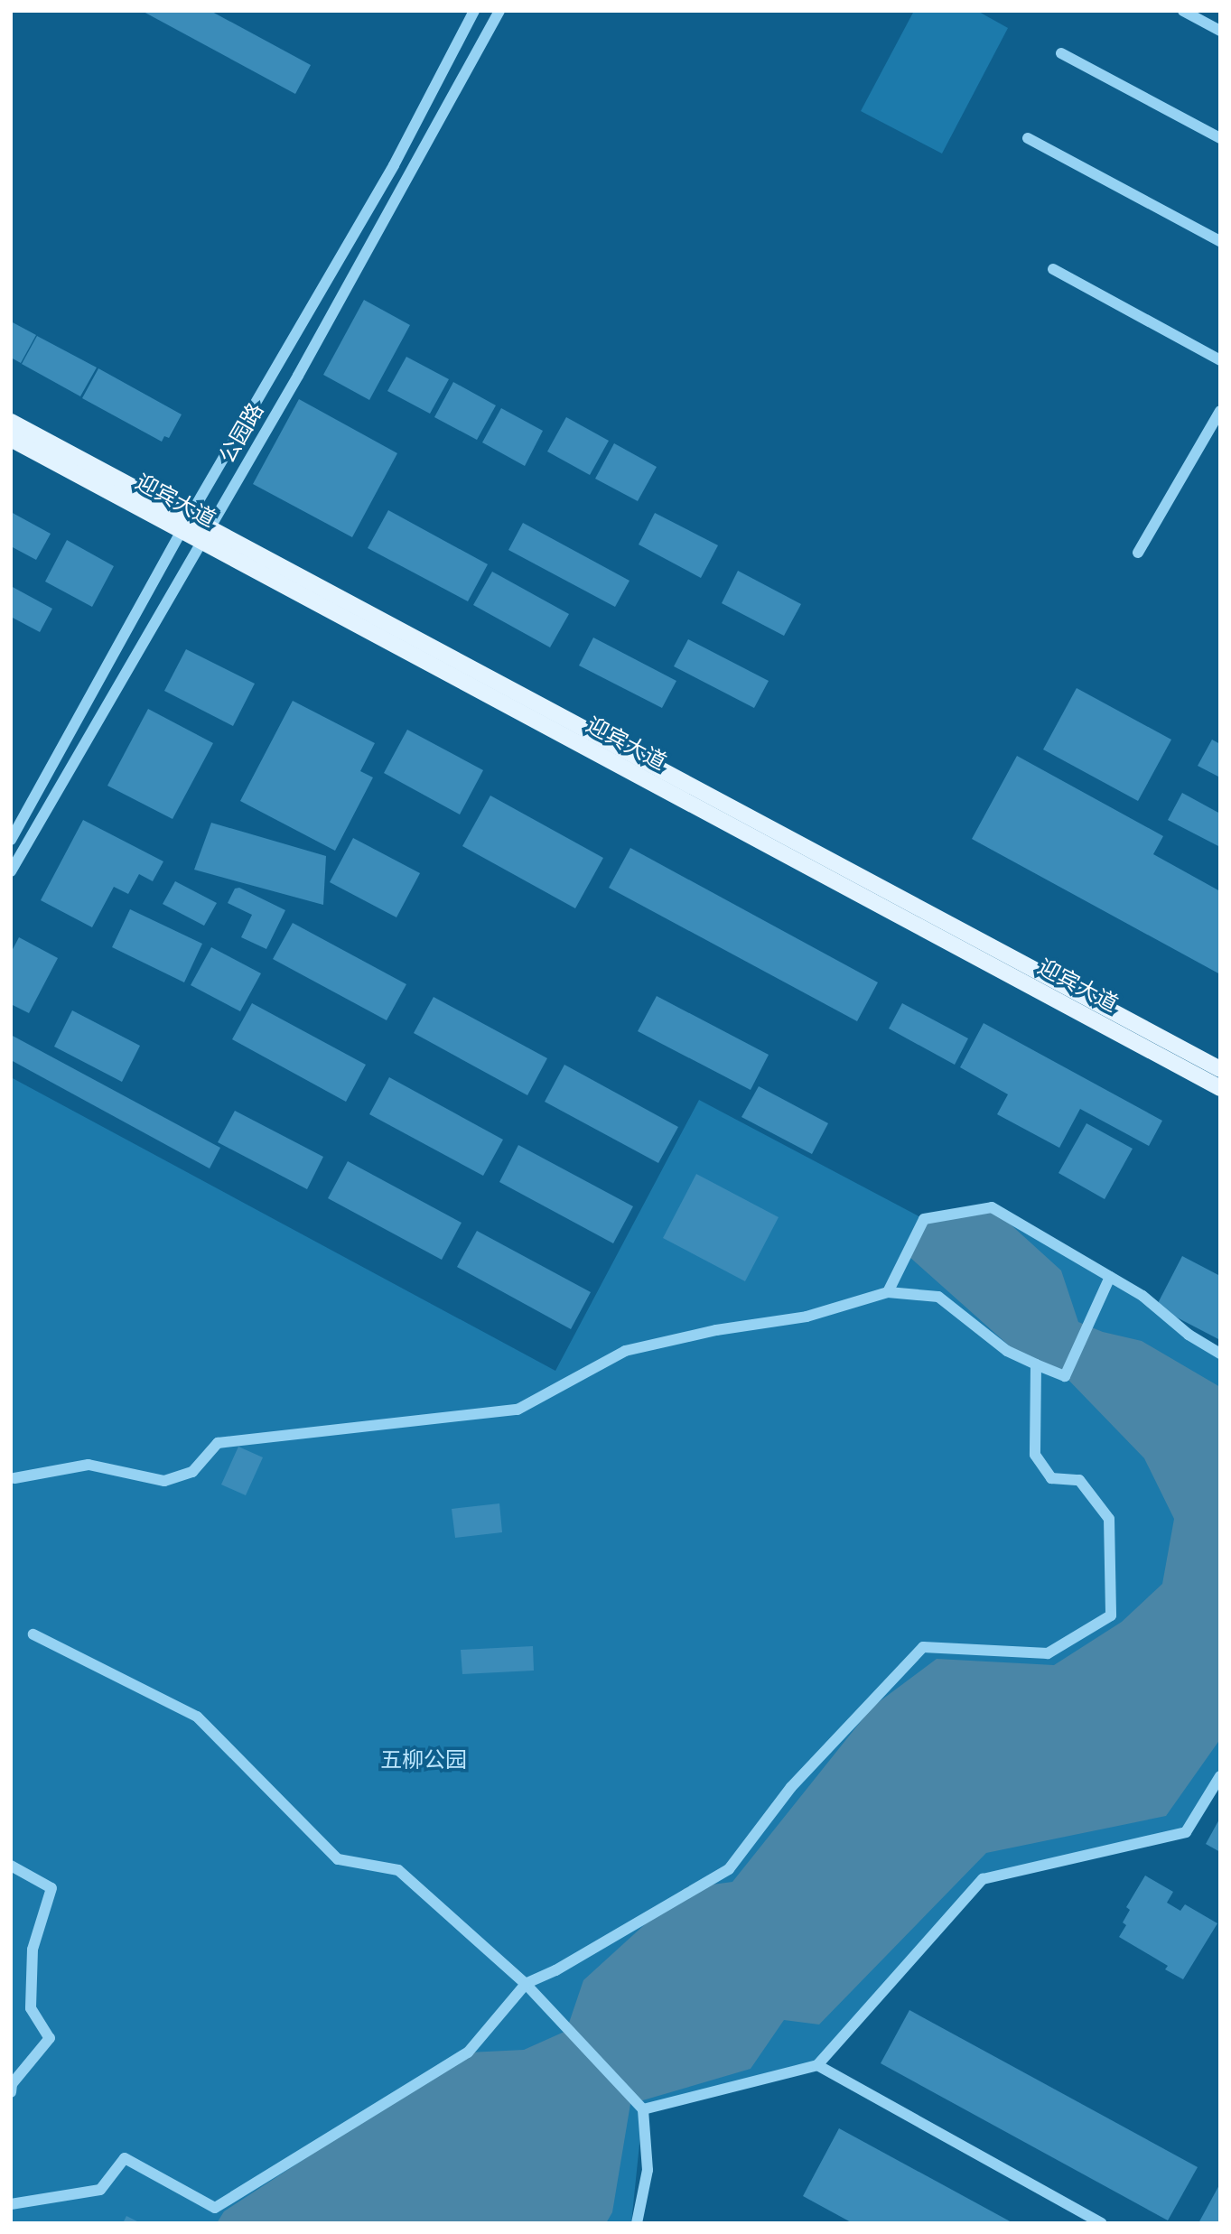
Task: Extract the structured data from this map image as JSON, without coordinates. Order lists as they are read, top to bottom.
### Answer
{
  "streets": {
    "main road": ["迎宾大道"],
    "street": ["公园路"]
  },
  "crossings": [
    ["公园路", "迎宾大道"]
  ],
  "parks": ["五柳公园"]
}
